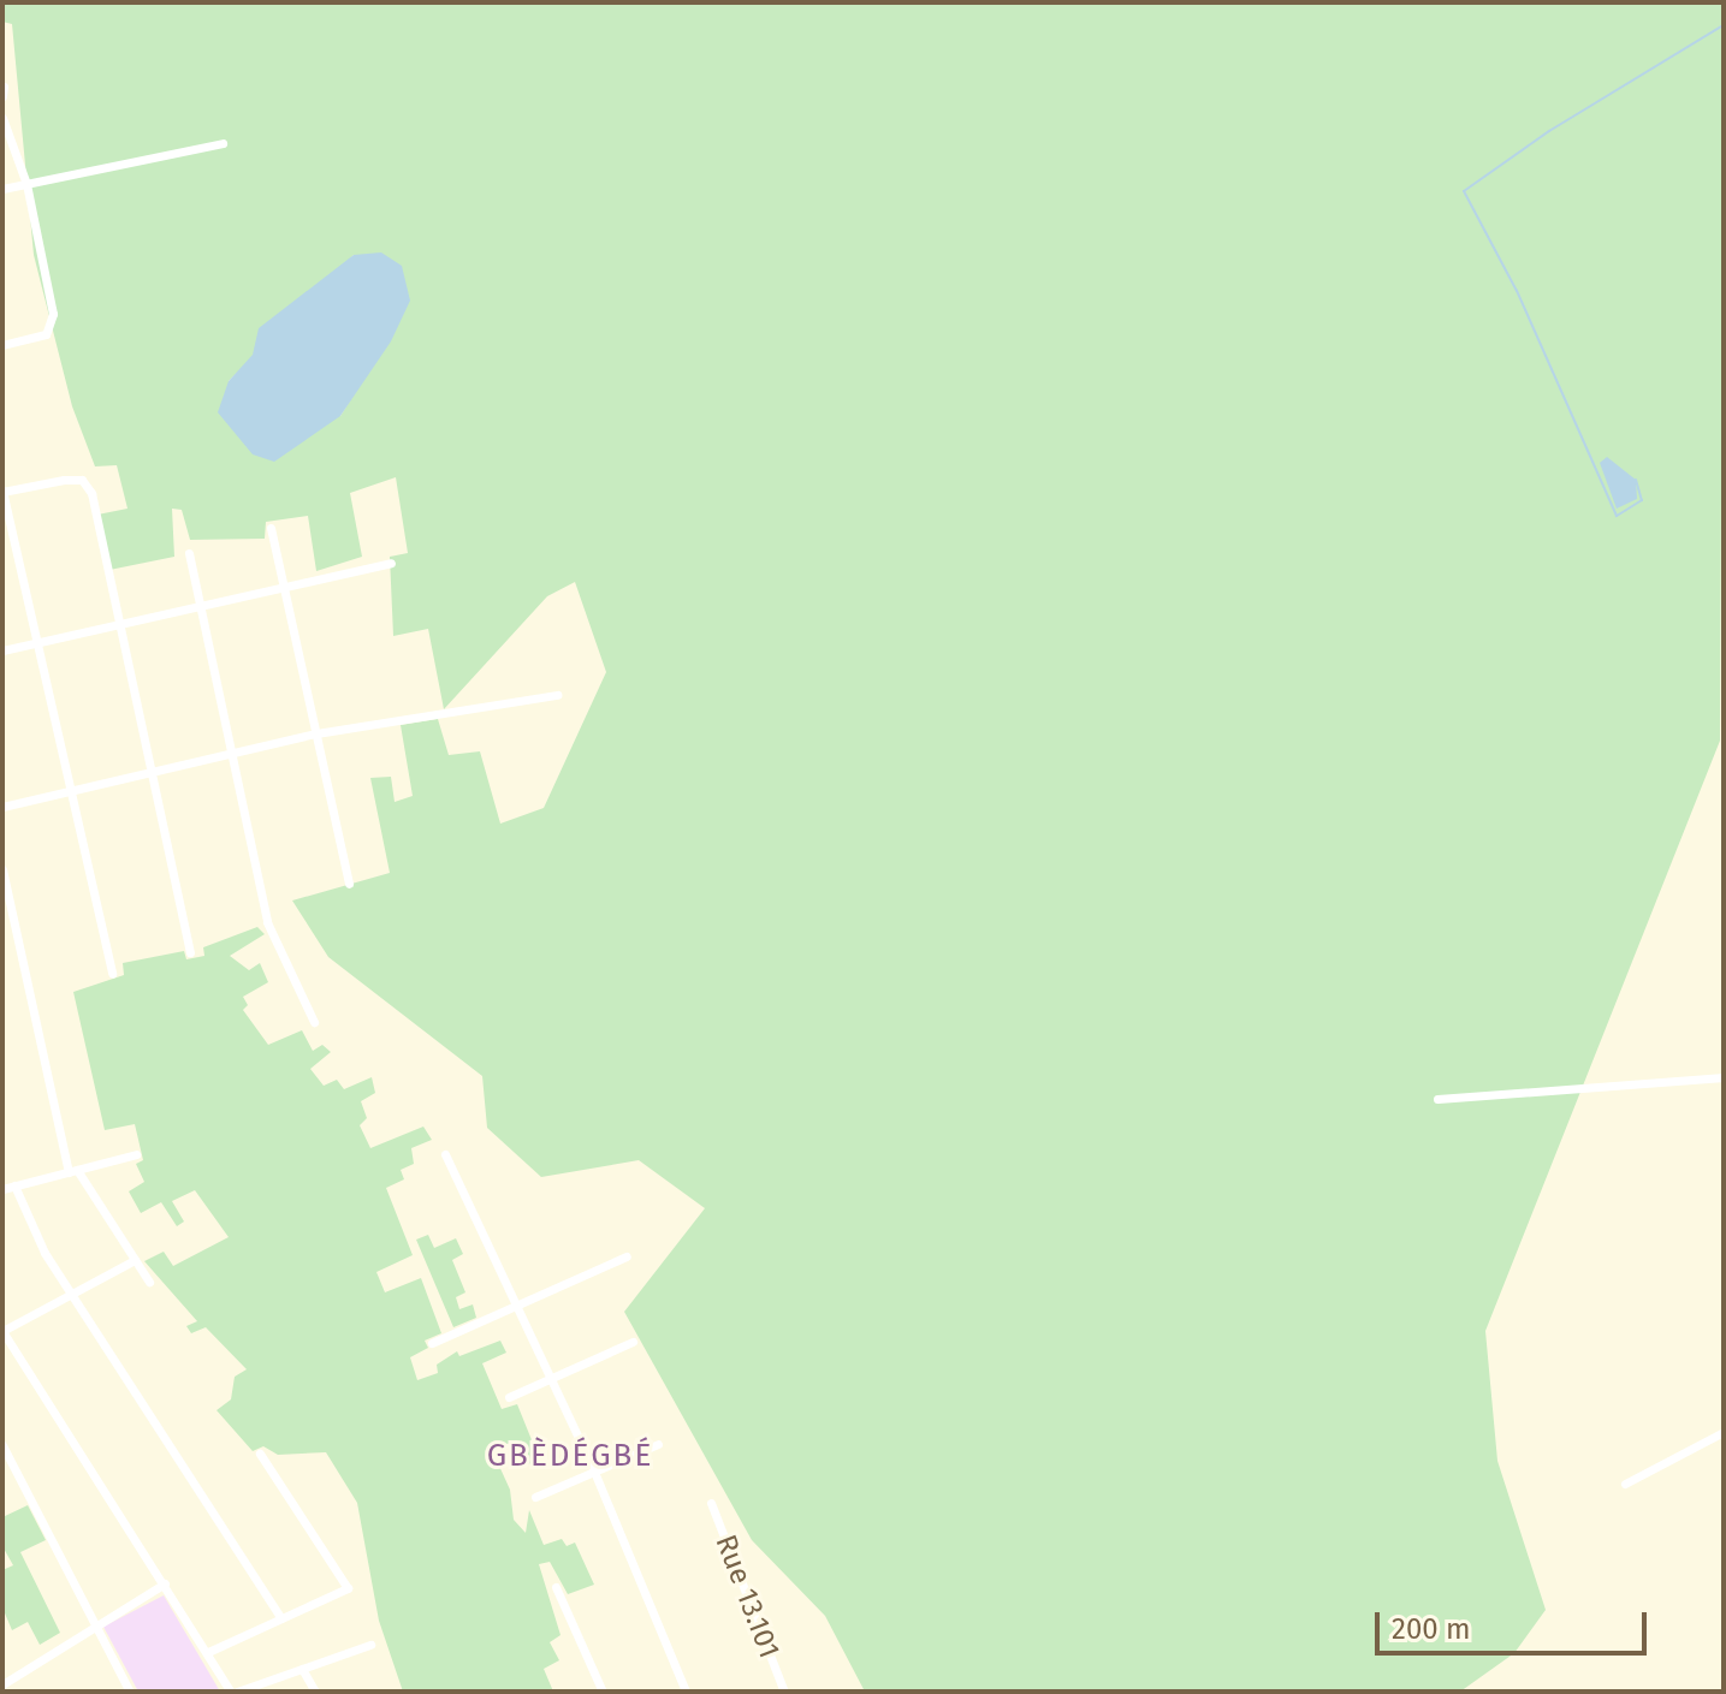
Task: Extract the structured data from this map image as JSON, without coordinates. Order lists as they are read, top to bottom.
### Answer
{
  "streets": {
    "street": ["Rue 13.101"]
  },
  "districts": ["GBÈDÉGBÉ"],
  "scale_bar": "200 m"
}
